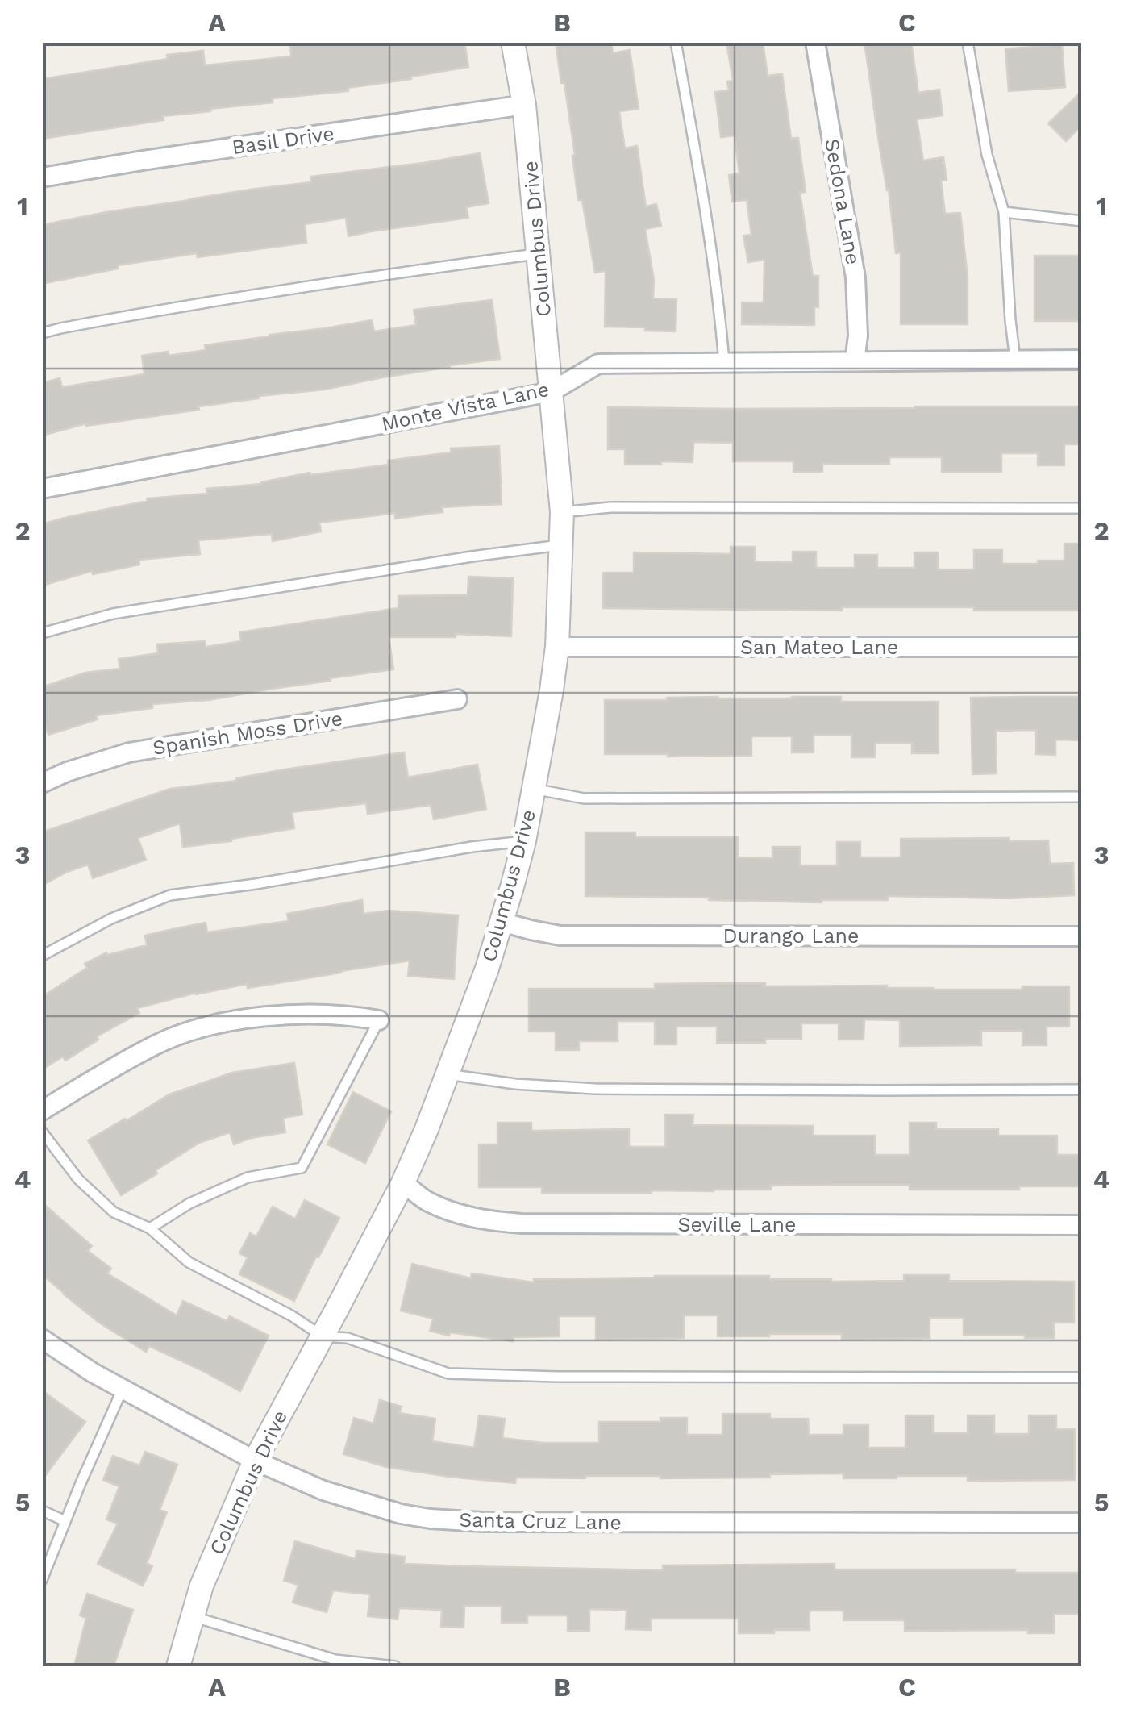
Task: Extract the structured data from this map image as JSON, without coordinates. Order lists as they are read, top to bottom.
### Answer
{
  "streets": {
    "street": [
      "Basil Drive",
      "Sedona Lane",
      "Columbus Drive",
      "Monte Vista Lane",
      "San Mateo Lane",
      "Spanish Moss Drive",
      "Durango Lane",
      "Seville Lane",
      "Santa Cruz Lane"
    ]
  },
  "crossings": [
    ["Basil Drive", "Columbus Drive"],
    ["Sedona Lane", "Monte Vista Lane"],
    ["Columbus Drive", "Monte Vista Lane"],
    ["Columbus Drive", "San Mateo Lane"],
    ["Columbus Drive", "Durango Lane"],
    ["Columbus Drive", "Seville Lane"],
    ["Columbus Drive", "Santa Cruz Lane"]
  ],
  "grid": {
    "columns": ["A", "B", "C"],
    "rows": [
      "1",
      "2",
      "3",
      "4",
      "5"
    ]
  }
}
